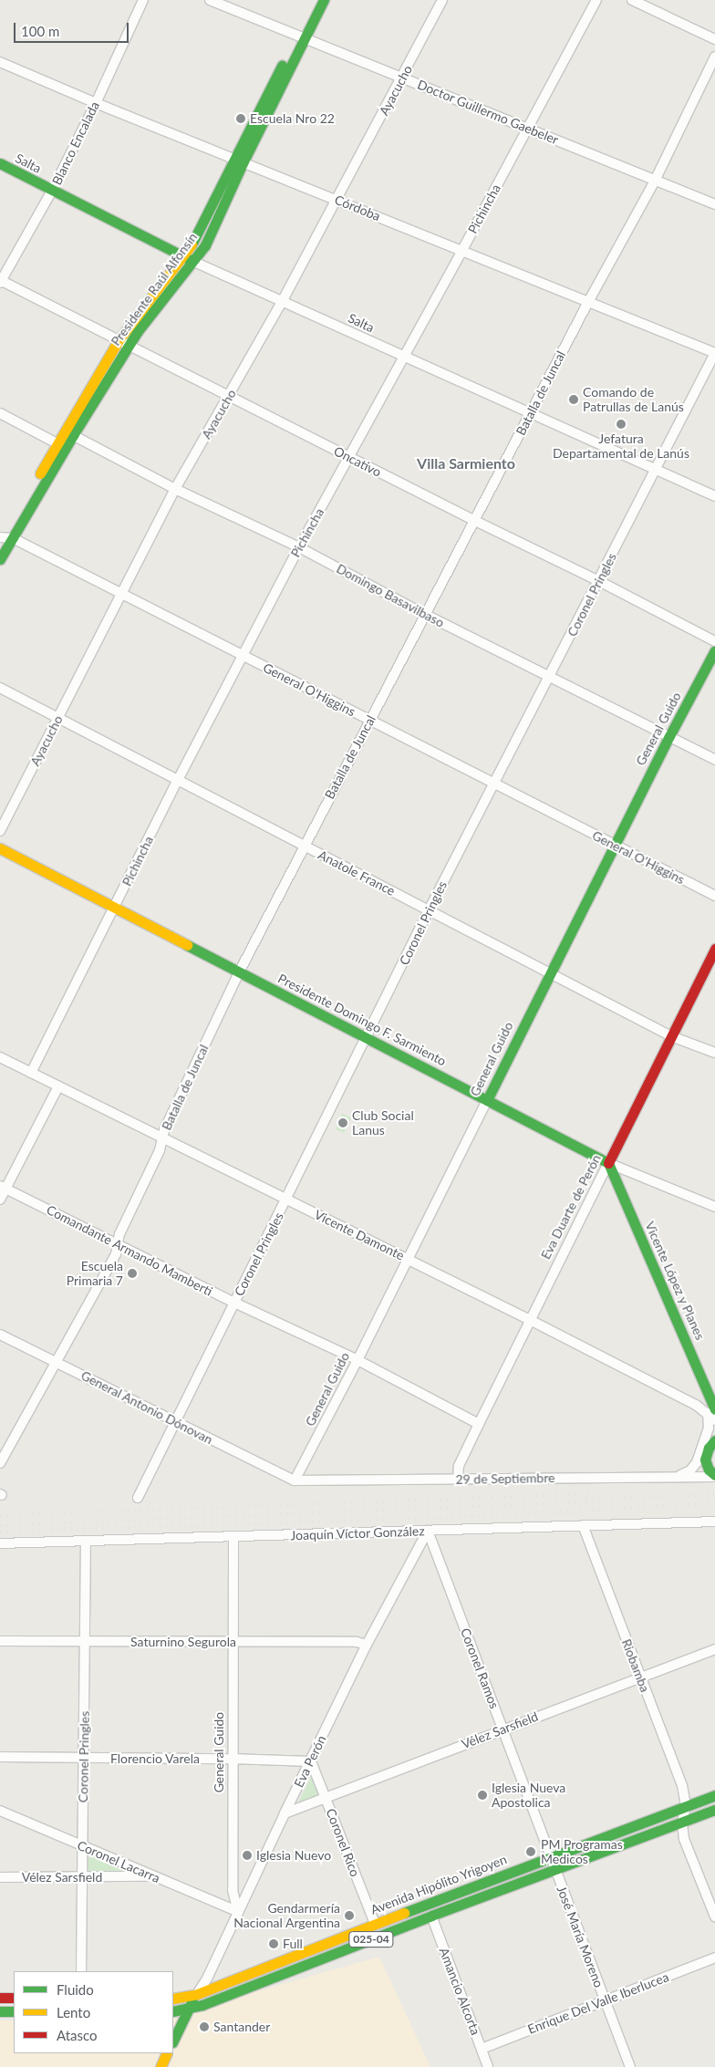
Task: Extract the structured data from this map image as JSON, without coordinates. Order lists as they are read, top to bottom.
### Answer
{
  "streets": {
    "main road": [
      "Salta",
      "Presidente Raúl Alfonsín",
      "General Guido",
      "Presidente Domingo F. Sarmiento",
      "Eva Duarte de Perón",
      "Vicente López y Planes",
      "Avenida Hipólito Yrigoyen",
      "025-04"
    ],
    "street": [
      "Ayacucho",
      "Doctor Guillermo Gaebeler",
      "Blanco Encalada",
      "Córdoba",
      "Pichincha",
      "Batalla de Juncal",
      "Oncativo",
      "Coronel Pringles",
      "Domingo Basavilbaso",
      "General O'Higgins",
      "Anatole France",
      "Vicente Damonte",
      "Comandante Armando Mamberti",
      "General Antonio Dónovan",
      "29 de Septiembre",
      "Joaquín Víctor González",
      "Saturnino Segurola",
      "Riobamba",
      "Coronel Ramos",
      "Vélez Sarsfield",
      "Florencio Varela",
      "Eva Perón",
      "Coronel Rico",
      "Coronel Lacarra",
      "José María Moreno",
      "Amancio Alcorta",
      "Enrique Del Valle Iberlucea"
    ]
  },
  "crossings": [
    ["Ayacucho", "Doctor Guillermo Gaebeler"],
    ["Ayacucho", "Salta"],
    ["Ayacucho", "Córdoba"],
    ["Ayacucho", "Oncativo"],
    ["Ayacucho", "Domingo Basavilbaso"],
    ["Ayacucho", "General O'Higgins"],
    ["Ayacucho", "Anatole France"],
    ["Doctor Guillermo Gaebeler", "Pichincha"],
    ["Doctor Guillermo Gaebeler", "Presidente Raúl Alfonsín"],
    ["Doctor Guillermo Gaebeler", "Batalla de Juncal"],
    ["Blanco Encalada", "Salta"],
    ["Blanco Encalada", "Córdoba"],
    ["Blanco Encalada", "Oncativo"],
    ["Salta", "Pichincha"],
    ["Salta", "Presidente Raúl Alfonsín"],
    ["Salta", "Batalla de Juncal"],
    ["Salta", "Coronel Pringles"],
    ["Córdoba", "Pichincha"],
    ["Córdoba", "Presidente Raúl Alfonsín"],
    ["Córdoba", "Batalla de Juncal"],
    ["Córdoba", "Coronel Pringles"],
    ["Pichincha", "Oncativo"],
    ["Pichincha", "Domingo Basavilbaso"],
    ["Pichincha", "General O'Higgins"],
    ["Pichincha", "Anatole France"],
    ["Pichincha", "Presidente Domingo F. Sarmiento"],
    ["Pichincha", "Vicente Damonte"],
    ["Presidente Raúl Alfonsín", "Oncativo"],
    ["Presidente Raúl Alfonsín", "Domingo Basavilbaso"],
    ["Presidente Raúl Alfonsín", "General O'Higgins"],
    ["Batalla de Juncal", "Oncativo"],
    ["Batalla de Juncal", "Domingo Basavilbaso"],
    ["Batalla de Juncal", "General O'Higgins"],
    ["Batalla de Juncal", "Anatole France"],
    ["Batalla de Juncal", "Presidente Domingo F. Sarmiento"],
    ["Batalla de Juncal", "Vicente Damonte"],
    ["Batalla de Juncal", "Comandante Armando Mamberti"],
    ["Batalla de Juncal", "General Antonio Dónovan"],
    ["Oncativo", "Coronel Pringles"],
    ["Coronel Pringles", "Domingo Basavilbaso"],
    ["Coronel Pringles", "General O'Higgins"],
    ["Coronel Pringles", "Anatole France"],
    ["Coronel Pringles", "Presidente Domingo F. Sarmiento"],
    ["Coronel Pringles", "Vicente Damonte"],
    ["Coronel Pringles", "Comandante Armando Mamberti"],
    ["Coronel Pringles", "General Antonio Dónovan"],
    ["Coronel Pringles", "Joaquín Víctor González"],
    ["Coronel Pringles", "Saturnino Segurola"],
    ["Coronel Pringles", "Vélez Sarsfield"],
    ["Coronel Pringles", "Florencio Varela"],
    ["Coronel Pringles", "Coronel Lacarra"],
    ["Domingo Basavilbaso", "General Guido"],
    ["General O'Higgins", "General Guido"],
    ["General Guido", "Anatole France"],
    ["General Guido", "Presidente Domingo F. Sarmiento"],
    ["General Guido", "Vicente Damonte"],
    ["General Guido", "Comandante Armando Mamberti"],
    ["General Guido", "General Antonio Dónovan"],
    ["General Guido", "29 de Septiembre"],
    ["General Guido", "Joaquín Víctor González"],
    ["General Guido", "Saturnino Segurola"],
    ["General Guido", "Florencio Varela"],
    ["General Guido", "Eva Perón"],
    ["General Guido", "Coronel Lacarra"],
    ["Anatole France", "Eva Duarte de Perón"],
    ["Presidente Domingo F. Sarmiento", "Eva Duarte de Perón"],
    ["Presidente Domingo F. Sarmiento", "Vicente López y Planes"],
    ["Eva Duarte de Perón", "Vicente Damonte"],
    ["Eva Duarte de Perón", "Comandante Armando Mamberti"],
    ["Eva Duarte de Perón", "Vicente López y Planes"],
    ["Eva Duarte de Perón", "29 de Septiembre"],
    ["Vicente Damonte", "Vicente López y Planes"],
    ["General Antonio Dónovan", "29 de Septiembre"],
    ["Joaquín Víctor González", "Riobamba"],
    ["Joaquín Víctor González", "Coronel Ramos"],
    ["Joaquín Víctor González", "Eva Perón"],
    ["Saturnino Segurola", "Eva Perón"],
    ["Riobamba", "Vélez Sarsfield"],
    ["Riobamba", "Avenida Hipólito Yrigoyen"],
    ["Coronel Ramos", "Vélez Sarsfield"],
    ["Coronel Ramos", "Eva Perón"],
    ["Coronel Ramos", "Avenida Hipólito Yrigoyen"],
    ["Coronel Ramos", "José María Moreno"],
    ["Vélez Sarsfield", "Eva Perón"],
    ["Vélez Sarsfield", "Coronel Rico"],
    ["Vélez Sarsfield", "Coronel Lacarra"],
    ["Florencio Varela", "Eva Perón"],
    ["Florencio Varela", "Coronel Rico"],
    ["Eva Perón", "Coronel Rico"],
    ["Eva Perón", "Coronel Lacarra"],
    ["Eva Perón", "Avenida Hipólito Yrigoyen"],
    ["Coronel Rico", "Avenida Hipólito Yrigoyen"],
    ["Avenida Hipólito Yrigoyen", "José María Moreno"],
    ["José María Moreno", "025-04"],
    ["José María Moreno", "Enrique Del Valle Iberlucea"],
    ["025-04", "Amancio Alcorta"],
    ["Amancio Alcorta", "Enrique Del Valle Iberlucea"]
  ],
  "districts": ["Villa Sarmiento"],
  "places": [
    "Escuela Nro 22",
    "Comando de Patrullas de Lanús",
    "Jefatura Departamental de Lanús",
    "Club Social Lanus",
    "Escuela Primaria 7",
    "Iglesia Nueva Apostolica",
    "PM Programas Medicos",
    "Iglesia Nuevo",
    "Gendarmería Nacional Argentina",
    "Full",
    "Santander"
  ],
  "legend": ["Fluido", "Lento", "Atasco"],
  "scale_bar": "100 m"
}
